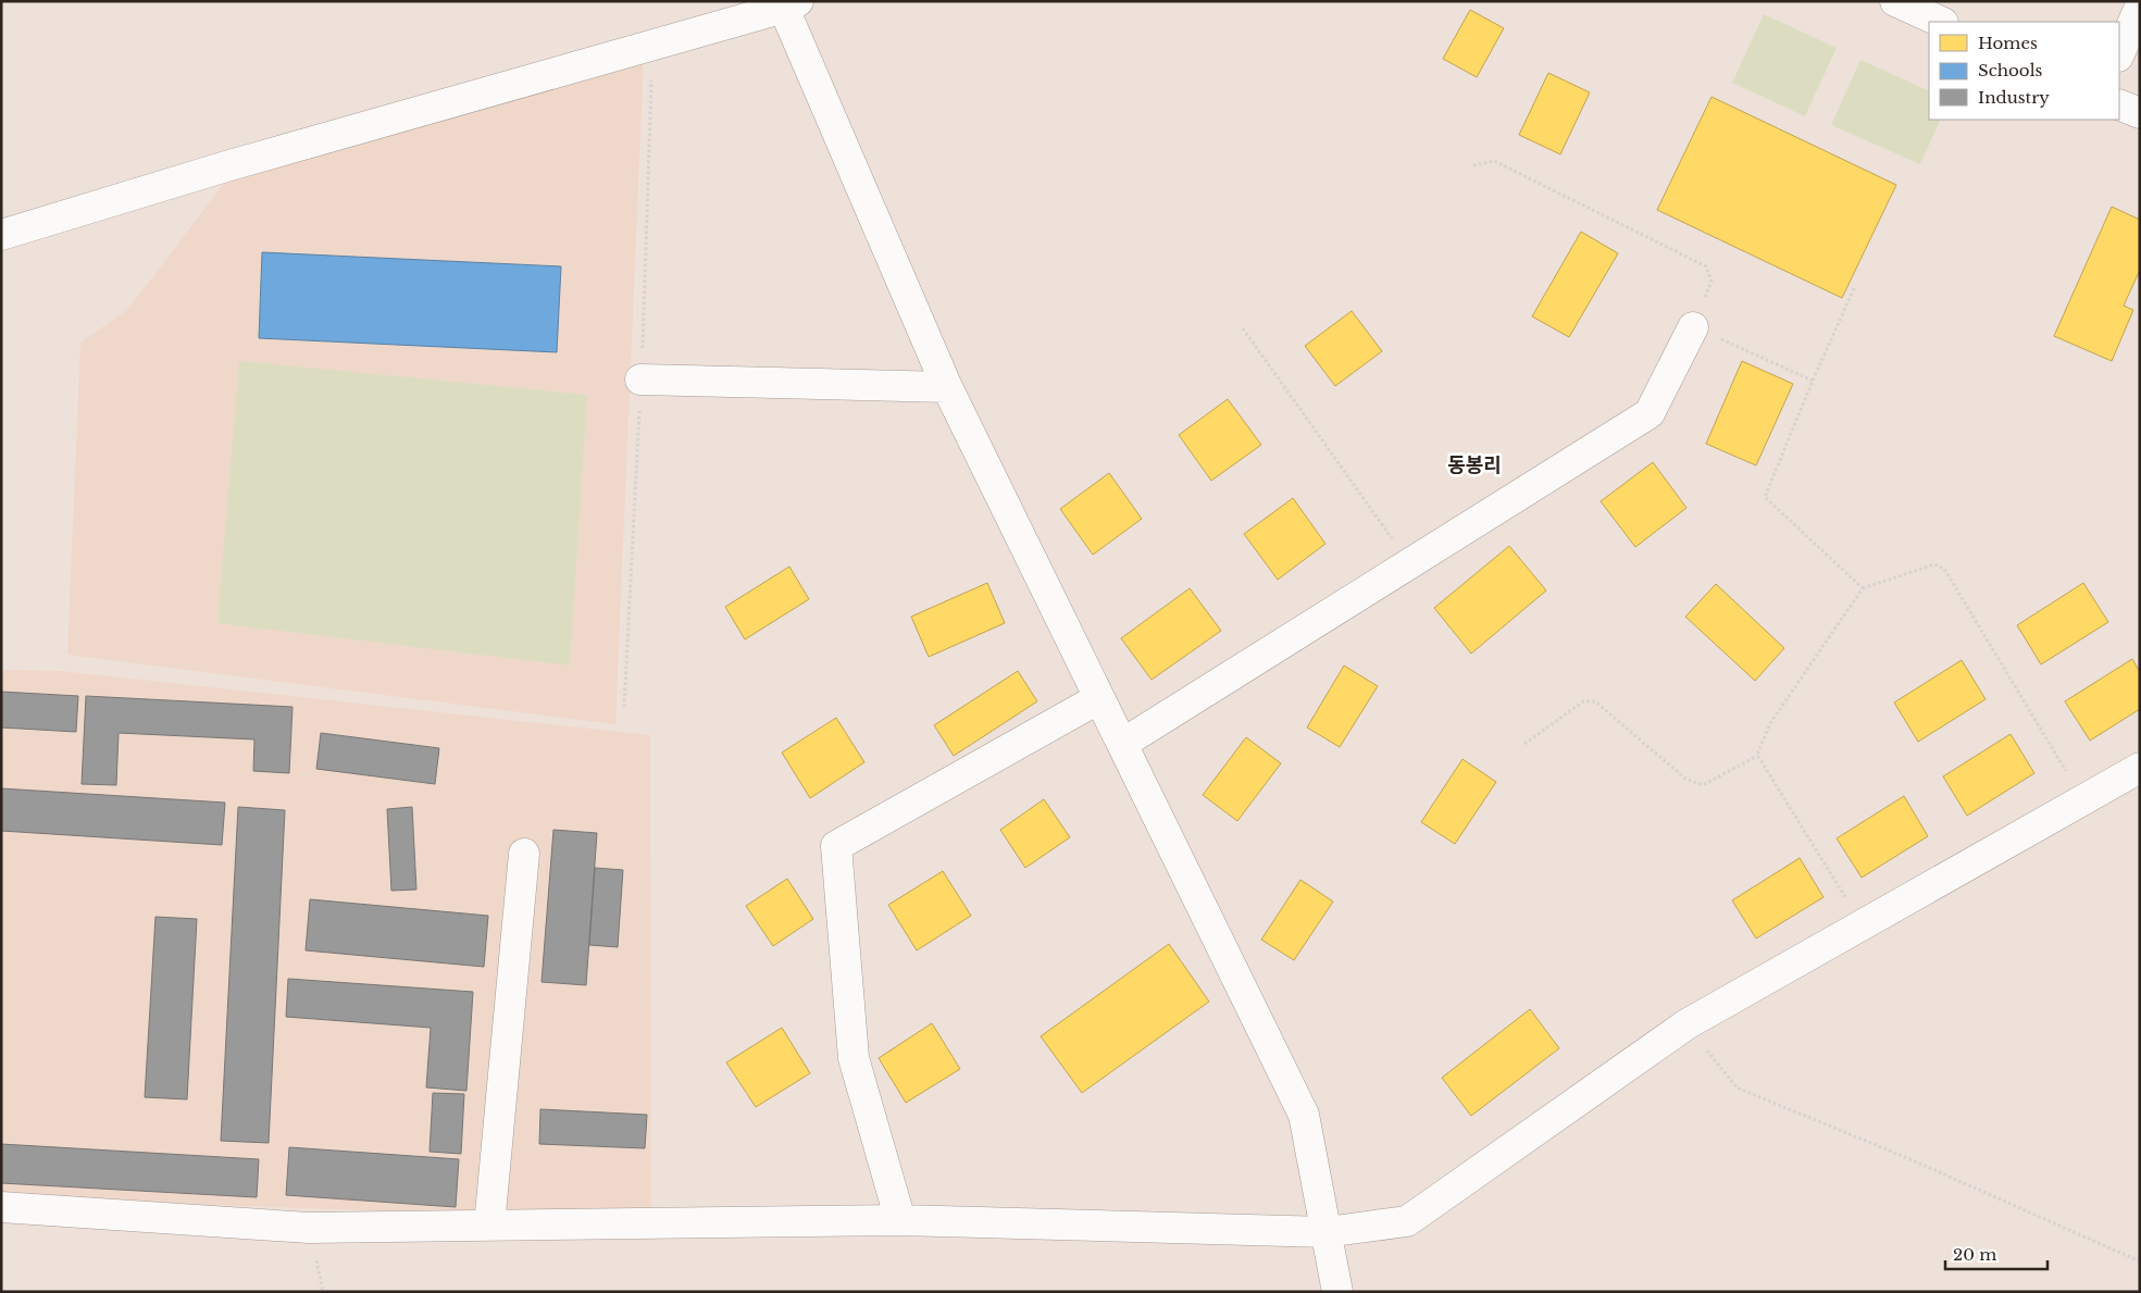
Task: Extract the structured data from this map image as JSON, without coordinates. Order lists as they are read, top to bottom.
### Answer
{
  "districts": ["동봉리"],
  "legend": ["Homes", "Schools", "Industry"],
  "scale_bar": "20 m"
}
